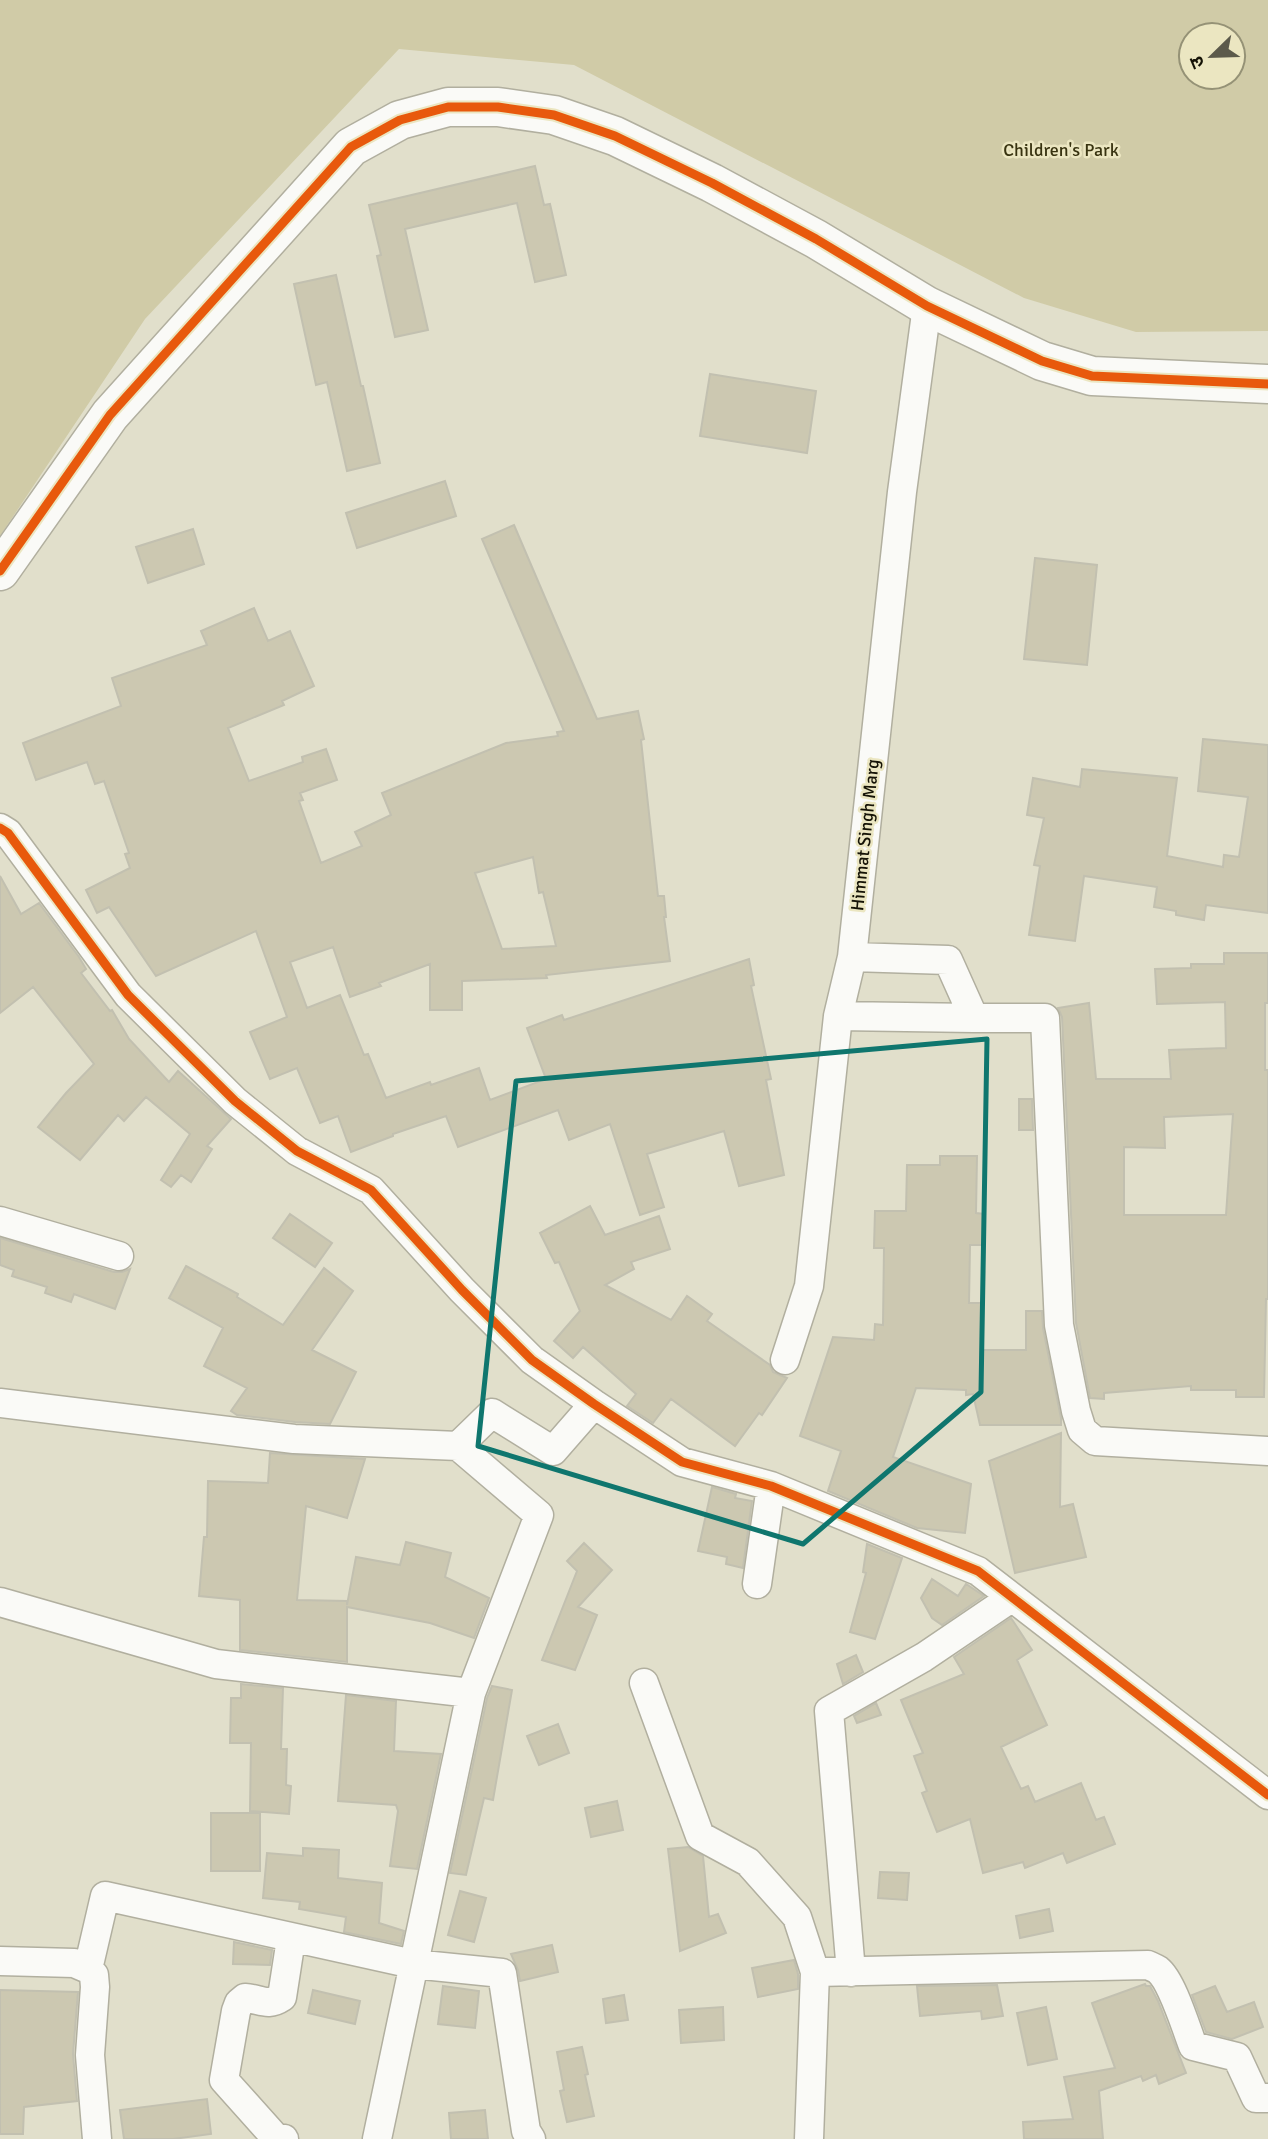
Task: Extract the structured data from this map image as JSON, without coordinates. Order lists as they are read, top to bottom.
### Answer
{
  "streets": {
    "street": ["Himmat Singh Marg"]
  },
  "parks": ["Children's Park"],
  "north": "bottom left"
}
